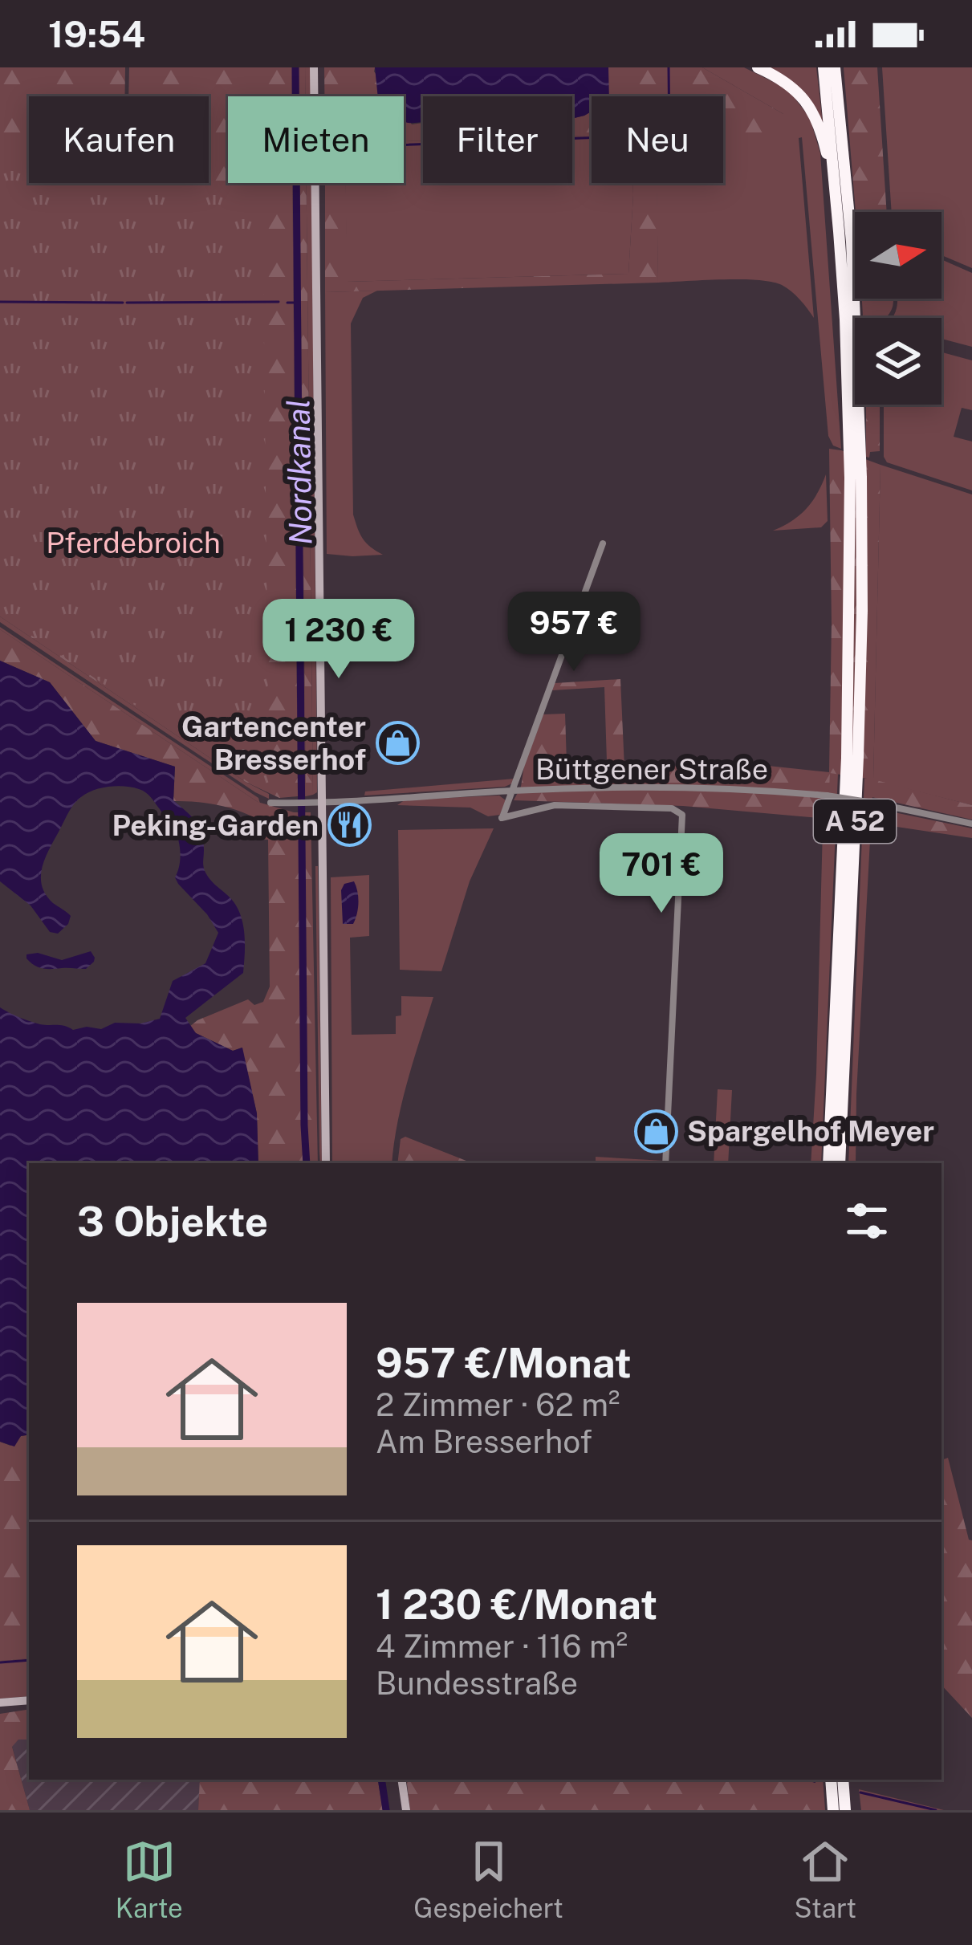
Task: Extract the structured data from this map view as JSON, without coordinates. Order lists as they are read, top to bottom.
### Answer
{
  "streets": {
    "highway": ["A 52"],
    "street": ["Büttgener Straße"]
  },
  "water": ["Nordkanal"],
  "parks": ["Pferdebroich"],
  "places": {
    "shop": ["Gartencenter Bresserhof", "Spargelhof Meyer"],
    "restaurant": ["Peking-Garden"]
  },
  "north": "right",
  "page": {
    "status": "19:54",
    "chip": [
      "Kaufen",
      "Mieten",
      "Filter",
      "Neu"
    ],
    "price": ["957 €", "1 230 €", "701 €"],
    "heading": "3 Objekte",
    "list": [
      {
        "name": "957 €/Monat",
        "note": "2 Zimmer · 62 m² · Am Bresserhof"
      },
      {
        "name": "1 230 €/Monat",
        "note": "4 Zimmer · 116 m² · Bundesstraße"
      }
    ],
    "tabs": ["Karte", "Gespeichert", "Start"]
  }
}
